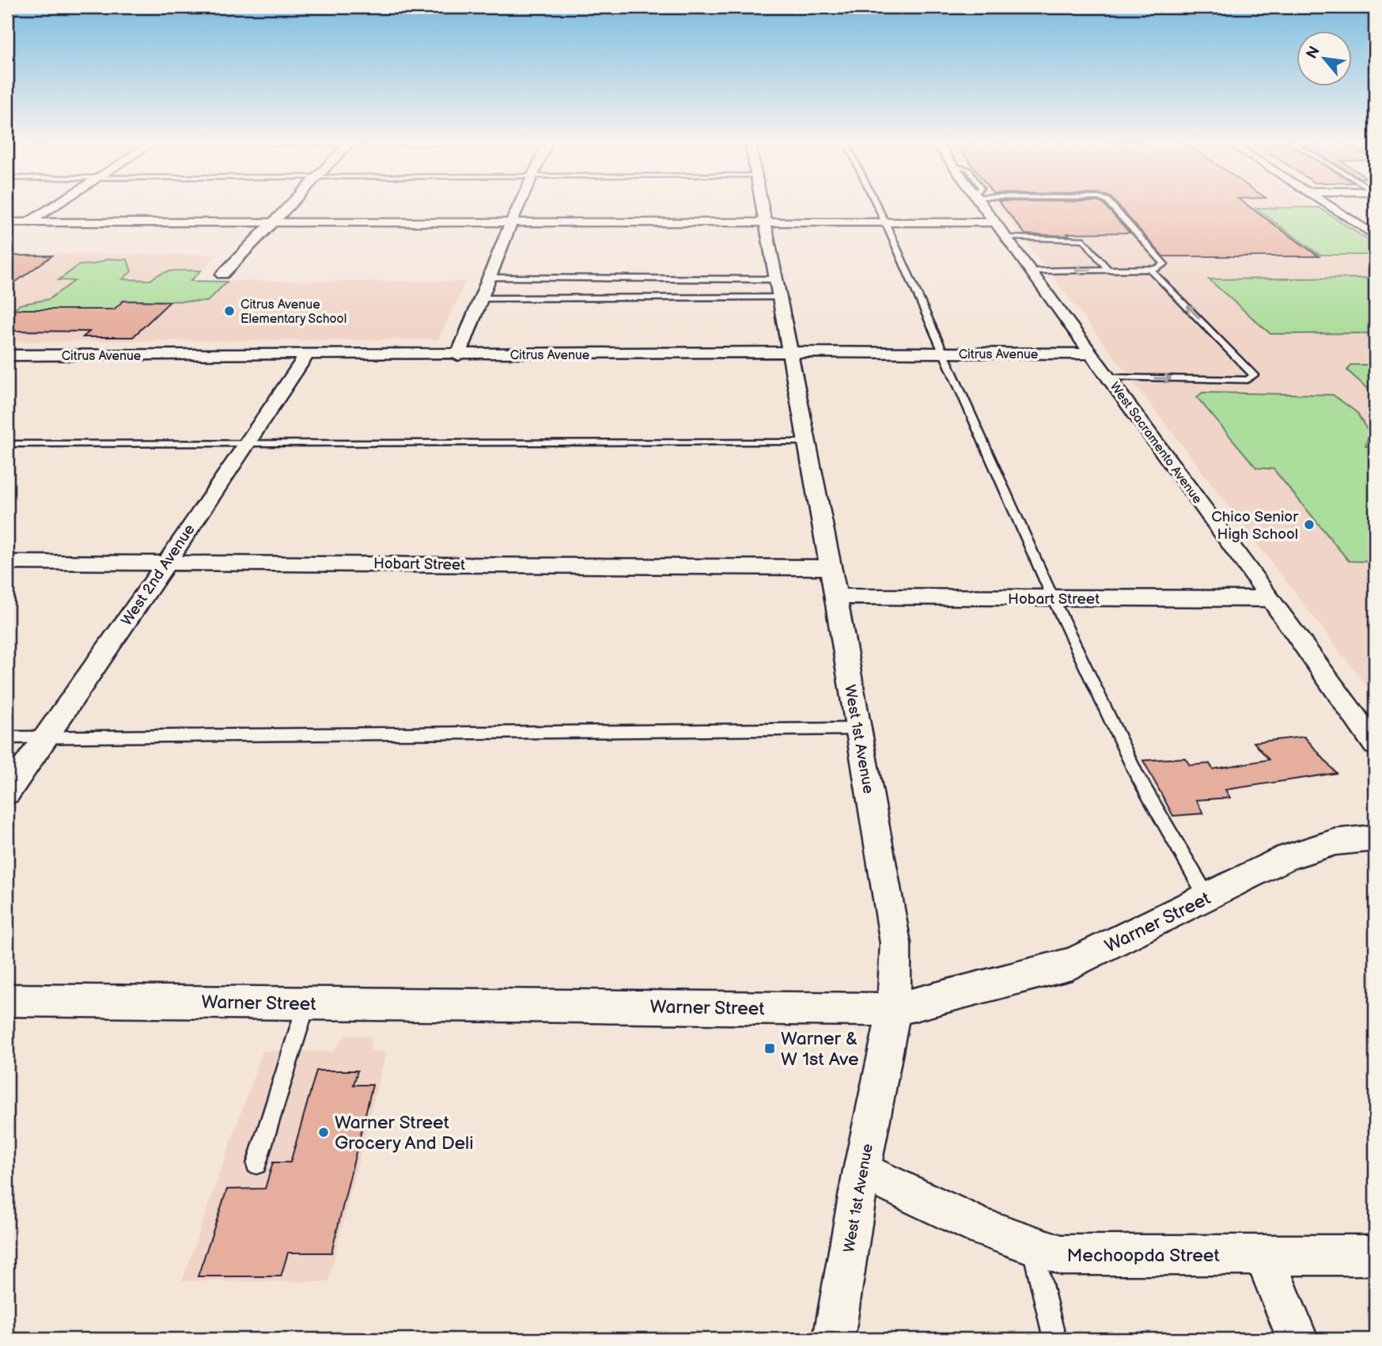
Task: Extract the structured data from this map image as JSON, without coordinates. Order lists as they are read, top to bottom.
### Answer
{
  "streets": {
    "street": [
      "Citrus Avenue",
      "West Sacramento Avenue",
      "Hobart Street",
      "West 2nd Avenue",
      "West 1st Avenue",
      "Warner Street",
      "Mechoopda Street"
    ]
  },
  "crossings": [
    ["Citrus Avenue", "West Sacramento Avenue"],
    ["Citrus Avenue", "West 2nd Avenue"],
    ["Citrus Avenue", "West 1st Avenue"],
    ["West Sacramento Avenue", "Hobart Street"],
    ["Hobart Street", "West 2nd Avenue"],
    ["Hobart Street", "West 1st Avenue"],
    ["West 1st Avenue", "Warner Street"],
    ["West 1st Avenue", "Mechoopda Street"]
  ],
  "places": {
    "other": ["Citrus Avenue Elementary School", "Chico Senior High School", "Warner Street Grocery And Deli"],
    "transit": ["Warner & W 1st Ave"]
  },
  "north": "top left"
}
